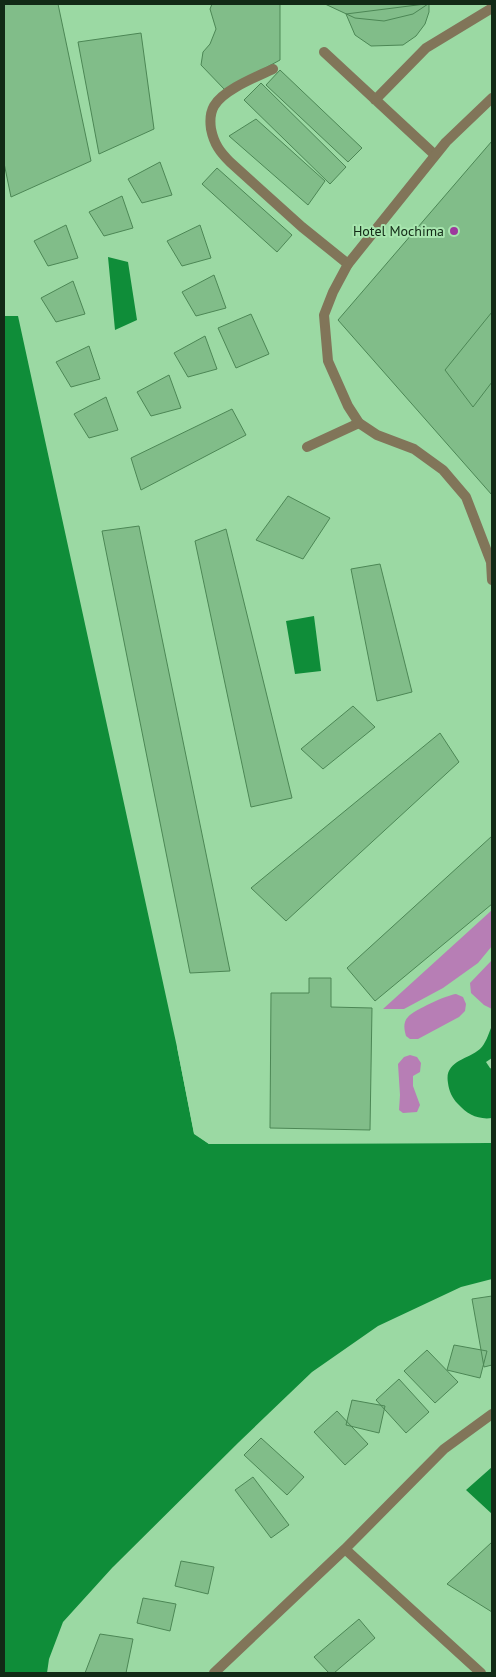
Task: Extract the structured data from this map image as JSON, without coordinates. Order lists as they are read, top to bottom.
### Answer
{
  "places": ["Hotel Mochima"]
}
